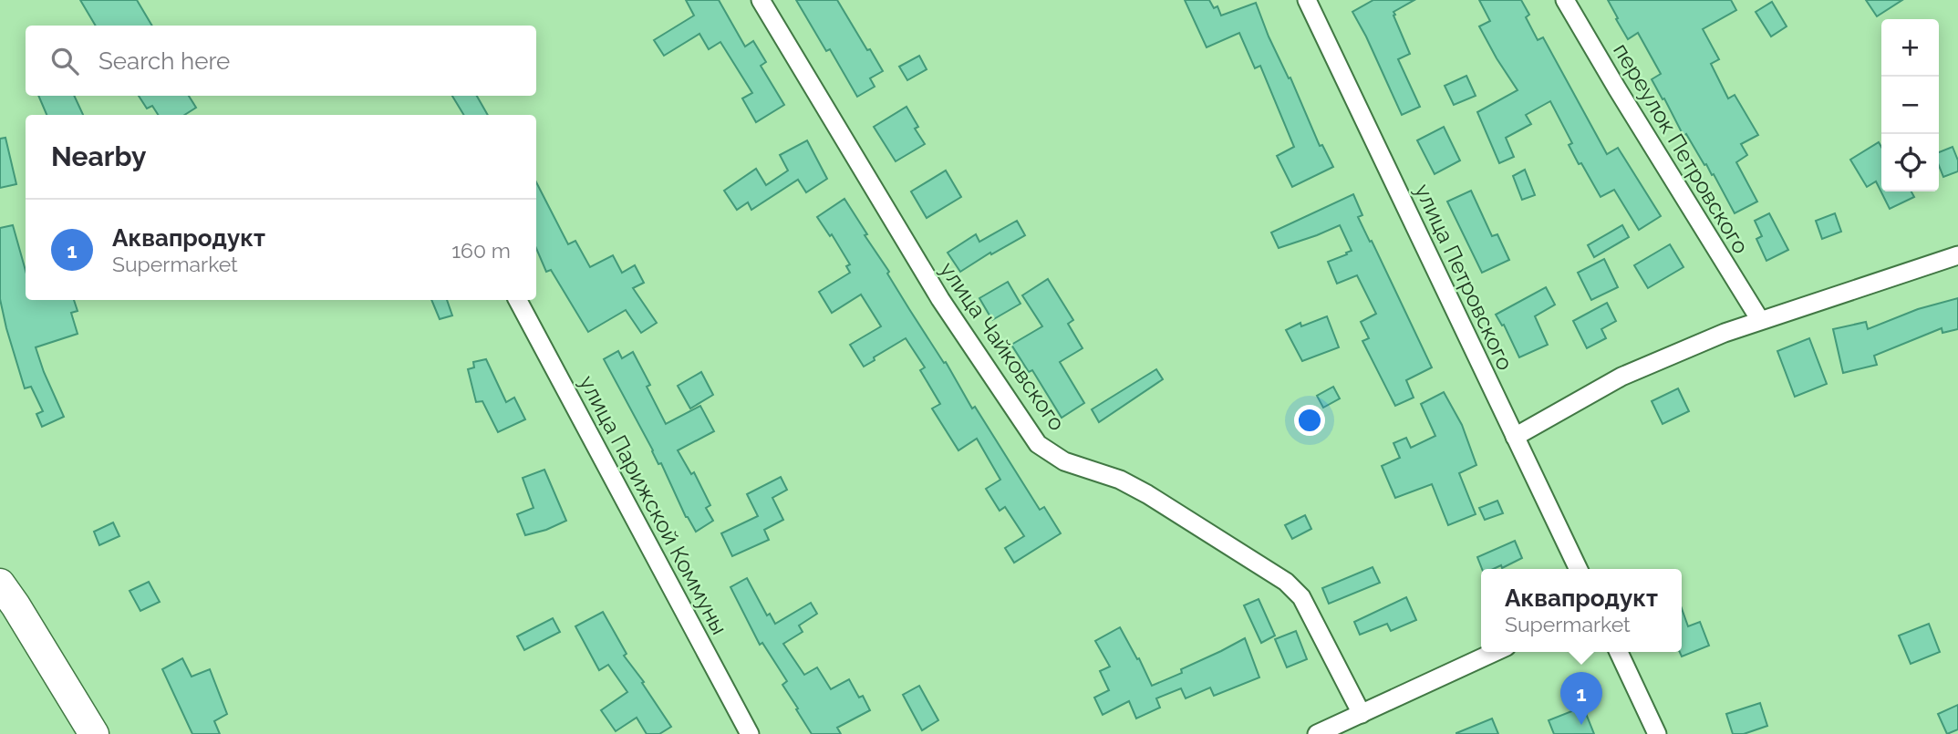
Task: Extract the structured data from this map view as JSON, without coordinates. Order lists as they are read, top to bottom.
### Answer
{
  "streets": {
    "street": [
      "переулок Петровского",
      "улица Петровского",
      "улица Чайковского",
      "улица Парижской Коммуны"
    ]
  },
  "page": {
    "map_buttons": ["+", "−"],
    "search": "Search here",
    "heading": "Nearby",
    "list": [
      {
        "mark": "1",
        "name": "Аквапродукт",
        "note": "Supermarket",
        "value": "160 m"
      }
    ],
    "popup": ["Аквапродукт", "Supermarket"],
    "pins": "1"
  }
}
